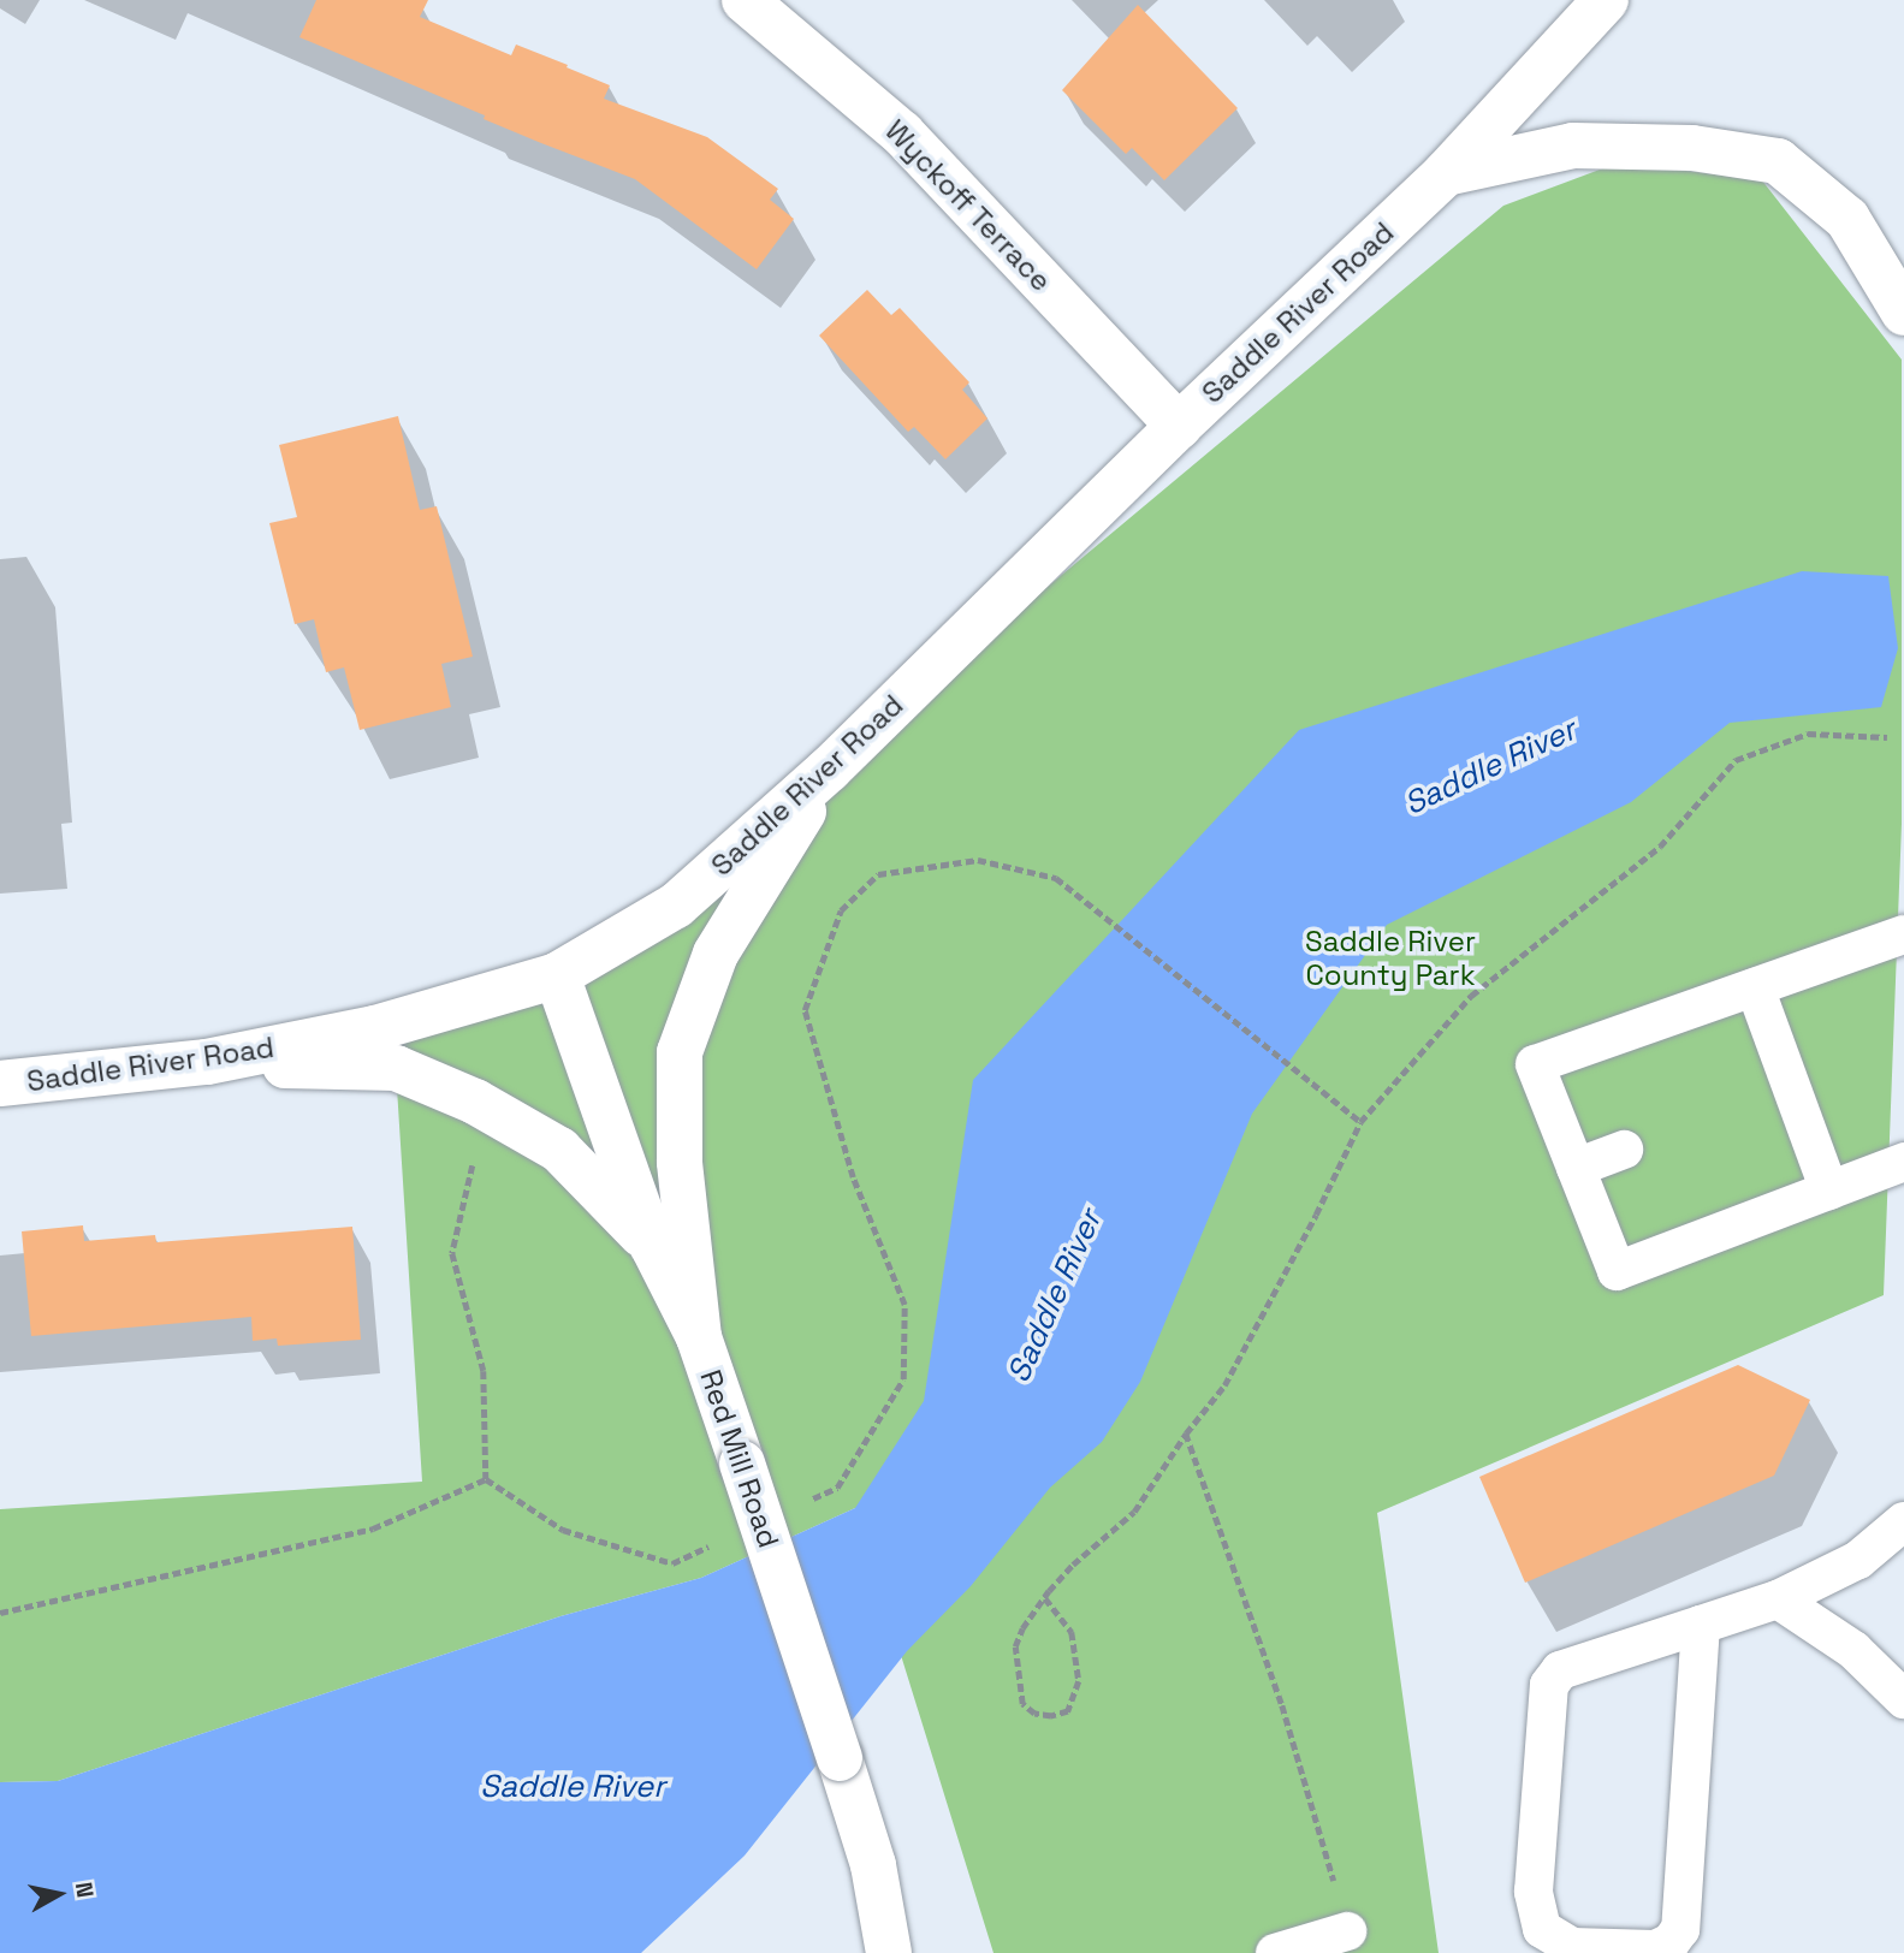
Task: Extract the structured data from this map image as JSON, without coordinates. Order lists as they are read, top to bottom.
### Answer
{
  "streets": {
    "main road": ["Wyckoff Terrace", "Saddle River Road", "Red Mill Road"]
  },
  "crossings": [
    ["Wyckoff Terrace", "Saddle River Road"],
    ["Saddle River Road", "Red Mill Road"]
  ],
  "water": ["Saddle River"],
  "parks": ["Saddle River County Park"],
  "north": "right"
}
